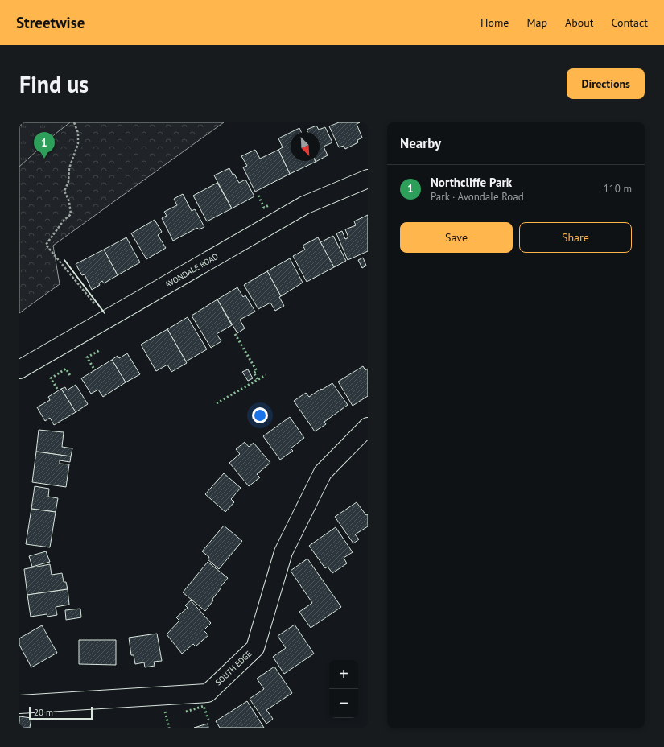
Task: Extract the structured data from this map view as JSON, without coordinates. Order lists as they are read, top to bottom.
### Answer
{
  "streets": {
    "street": ["AVONDALE ROAD", "SOUTH EDGE"]
  },
  "scale_bar": "20 m",
  "north": "bottom right",
  "page": {
    "header": "Streetwise",
    "nav": [
      "Home",
      "Map",
      "About",
      "Contact"
    ],
    "buttons": [
      "Directions",
      ["Save", "Share"]
    ],
    "title": "Find us",
    "heading": "Nearby",
    "pins": "1",
    "list": [
      {
        "mark": "1",
        "name": "Northcliffe Park",
        "note": "Park · Avondale Road",
        "value": "110 m"
      }
    ],
    "map_buttons": ["+", "−"],
    "scale": "20 m"
  }
}
